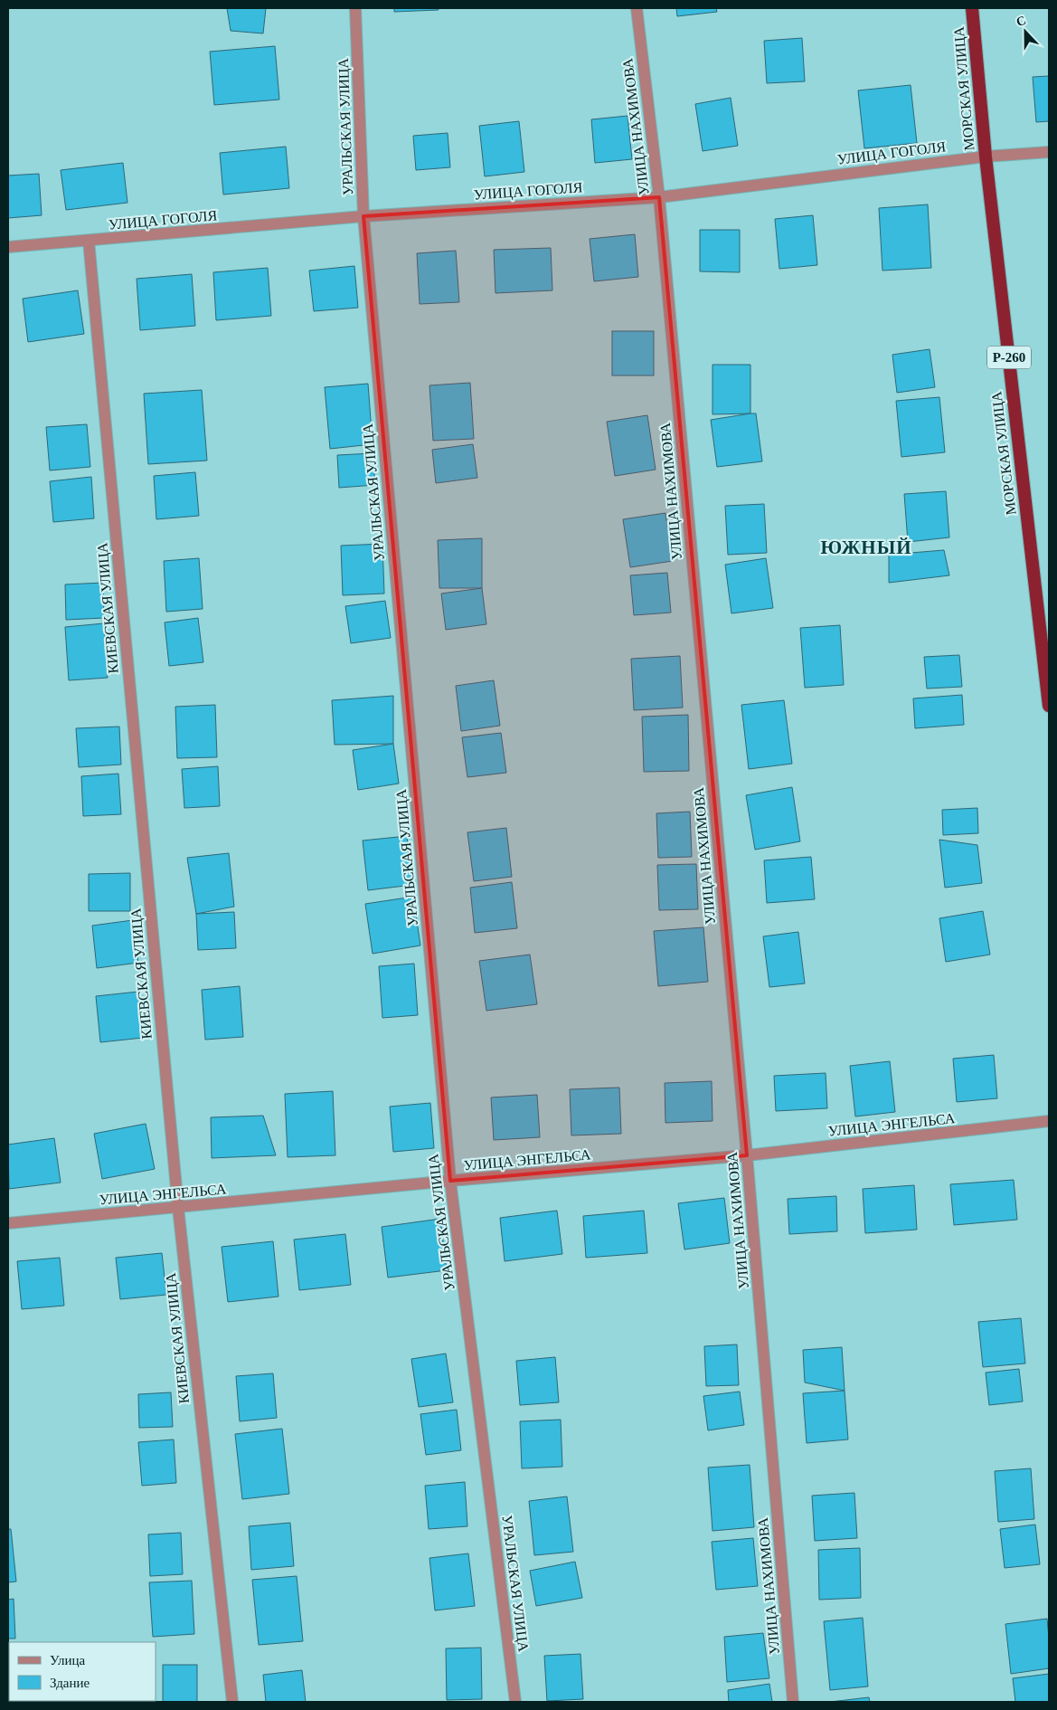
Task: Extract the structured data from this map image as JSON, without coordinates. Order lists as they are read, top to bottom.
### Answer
{
  "streets": {
    "highway": ["МОРСКАЯ УЛИЦА", "Р-260"],
    "street": [
      "УРАЛЬСКАЯ УЛИЦА",
      "УЛИЦА НАХИМОВА",
      "УЛИЦА ГОГОЛЯ",
      "КИЕВСКАЯ УЛИЦА",
      "УЛИЦА ЭНГЕЛЬСА"
    ]
  },
  "crossings": [
    ["МОРСКАЯ УЛИЦА", "УЛИЦА ГОГОЛЯ"],
    ["УРАЛЬСКАЯ УЛИЦА", "УЛИЦА ГОГОЛЯ"],
    ["УРАЛЬСКАЯ УЛИЦА", "УЛИЦА ЭНГЕЛЬСА"],
    ["УЛИЦА НАХИМОВА", "УЛИЦА ГОГОЛЯ"],
    ["УЛИЦА НАХИМОВА", "УЛИЦА ЭНГЕЛЬСА"],
    ["УЛИЦА ГОГОЛЯ", "КИЕВСКАЯ УЛИЦА"],
    ["КИЕВСКАЯ УЛИЦА", "УЛИЦА ЭНГЕЛЬСА"]
  ],
  "districts": ["ЮЖНЫЙ"],
  "legend": ["Улица", "Здание"],
  "north": "top"
}
